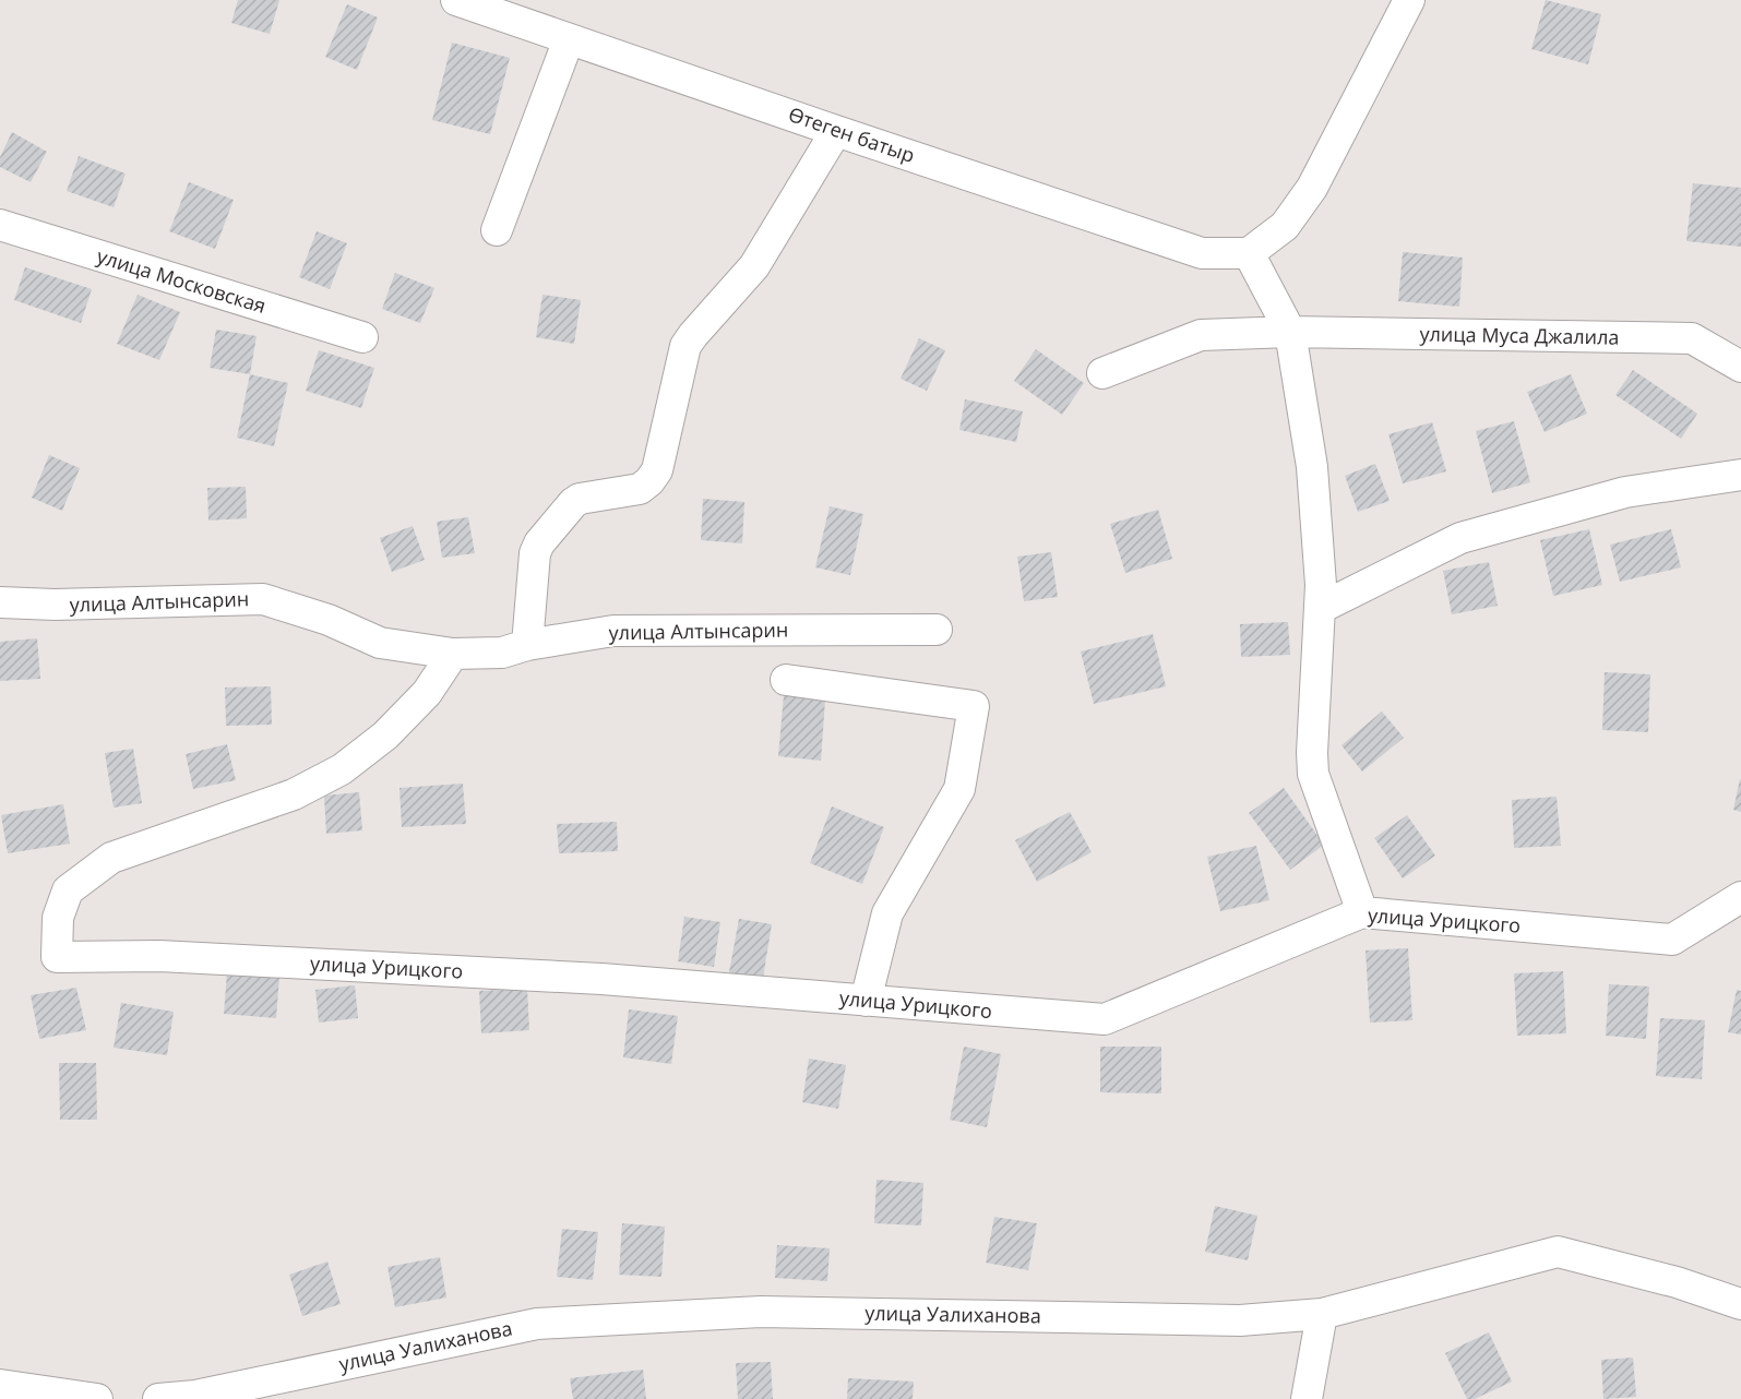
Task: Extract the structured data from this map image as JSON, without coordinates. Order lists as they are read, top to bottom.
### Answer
{
  "streets": {
    "street": [
      "Өтеген батыр",
      "улица Московская",
      "улица Муса Джалила",
      "улица Алтынсарин",
      "улица Урицкого",
      "улица Уалиханова"
    ]
  },
  "crossings": [
    ["улица Алтынсарин", "улица Урицкого"]
  ]
}
